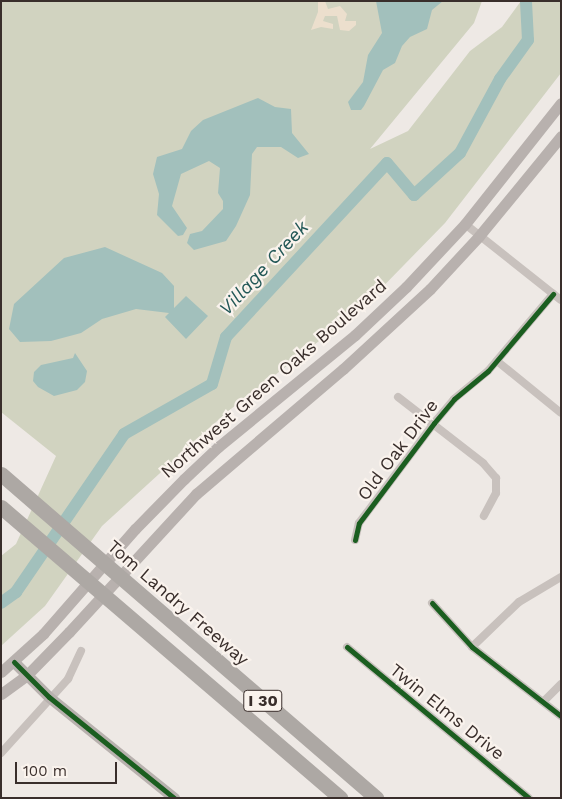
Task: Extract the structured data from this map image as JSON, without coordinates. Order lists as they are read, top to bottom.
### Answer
{
  "streets": {
    "highway": ["Tom Landry Freeway", "I 30"],
    "main road": ["Northwest Green Oaks Boulevard"],
    "street": ["Old Oak Drive", "Twin Elms Drive"]
  },
  "water": ["Village Creek"],
  "scale_bar": "100 m"
}
